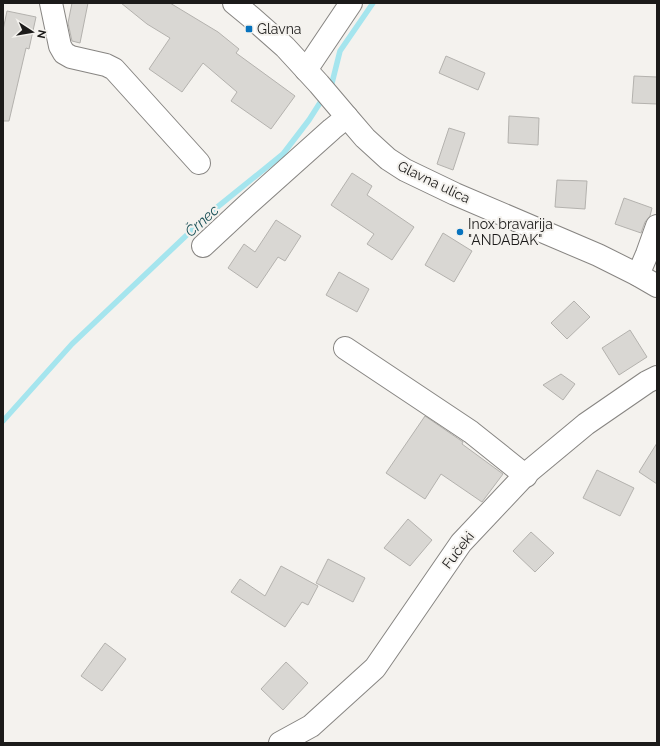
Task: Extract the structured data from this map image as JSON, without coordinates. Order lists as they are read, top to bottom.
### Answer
{
  "streets": {
    "street": ["Glavna ulica", "Fučeki"]
  },
  "water": ["Črnec"],
  "places": {
    "transit": ["Glavna"],
    "other": ["Inox bravarija \"ANDABAK\""]
  },
  "north": "right"
}
